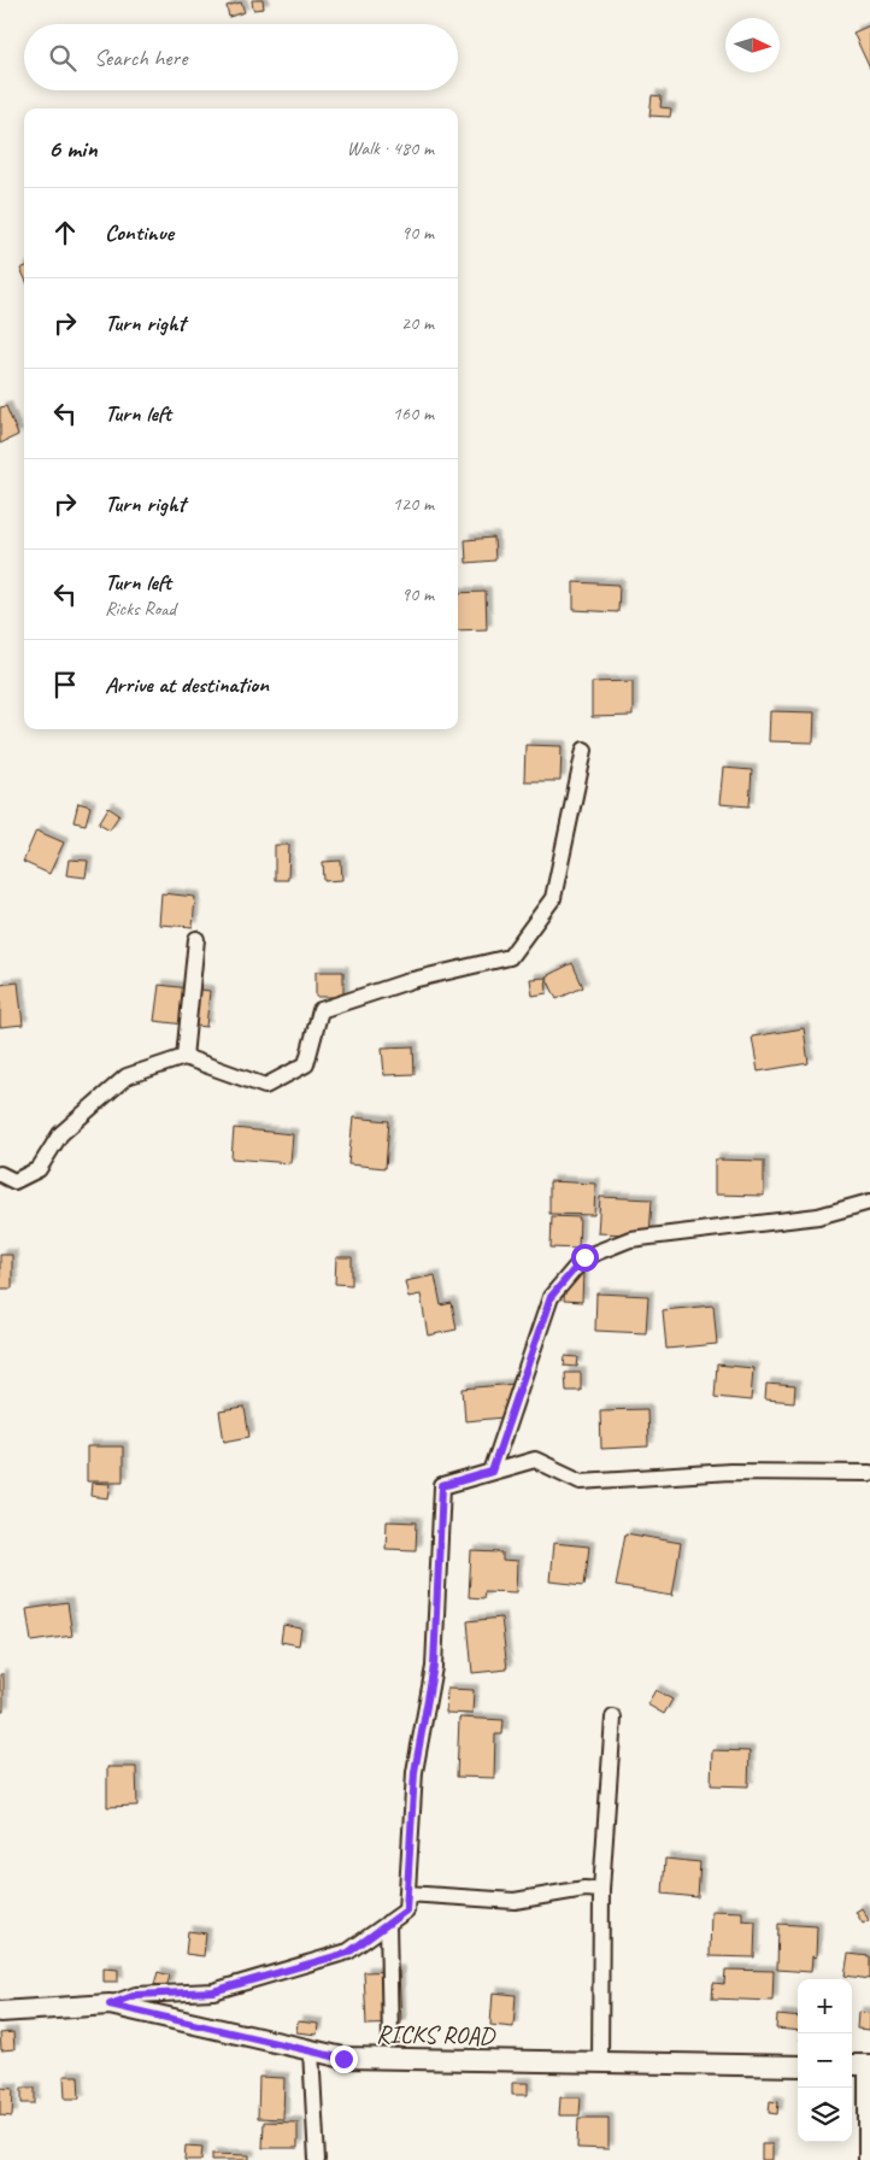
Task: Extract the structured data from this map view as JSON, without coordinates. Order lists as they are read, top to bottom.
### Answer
{
  "streets": {
    "street": ["RICKS ROAD"]
  },
  "north": "right",
  "page": {
    "search": "Search here",
    "heading": ["6 min", "Walk · 480 m"],
    "list": [
      ["Continue", "90 m"],
      ["Turn right", "20 m"],
      ["Turn left", "160 m"],
      ["Turn right", "120 m"],
      ["Turn left", "Ricks Road", "90 m"],
      "Arrive at destination"
    ],
    "map_buttons": ["+", "−"]
  }
}
